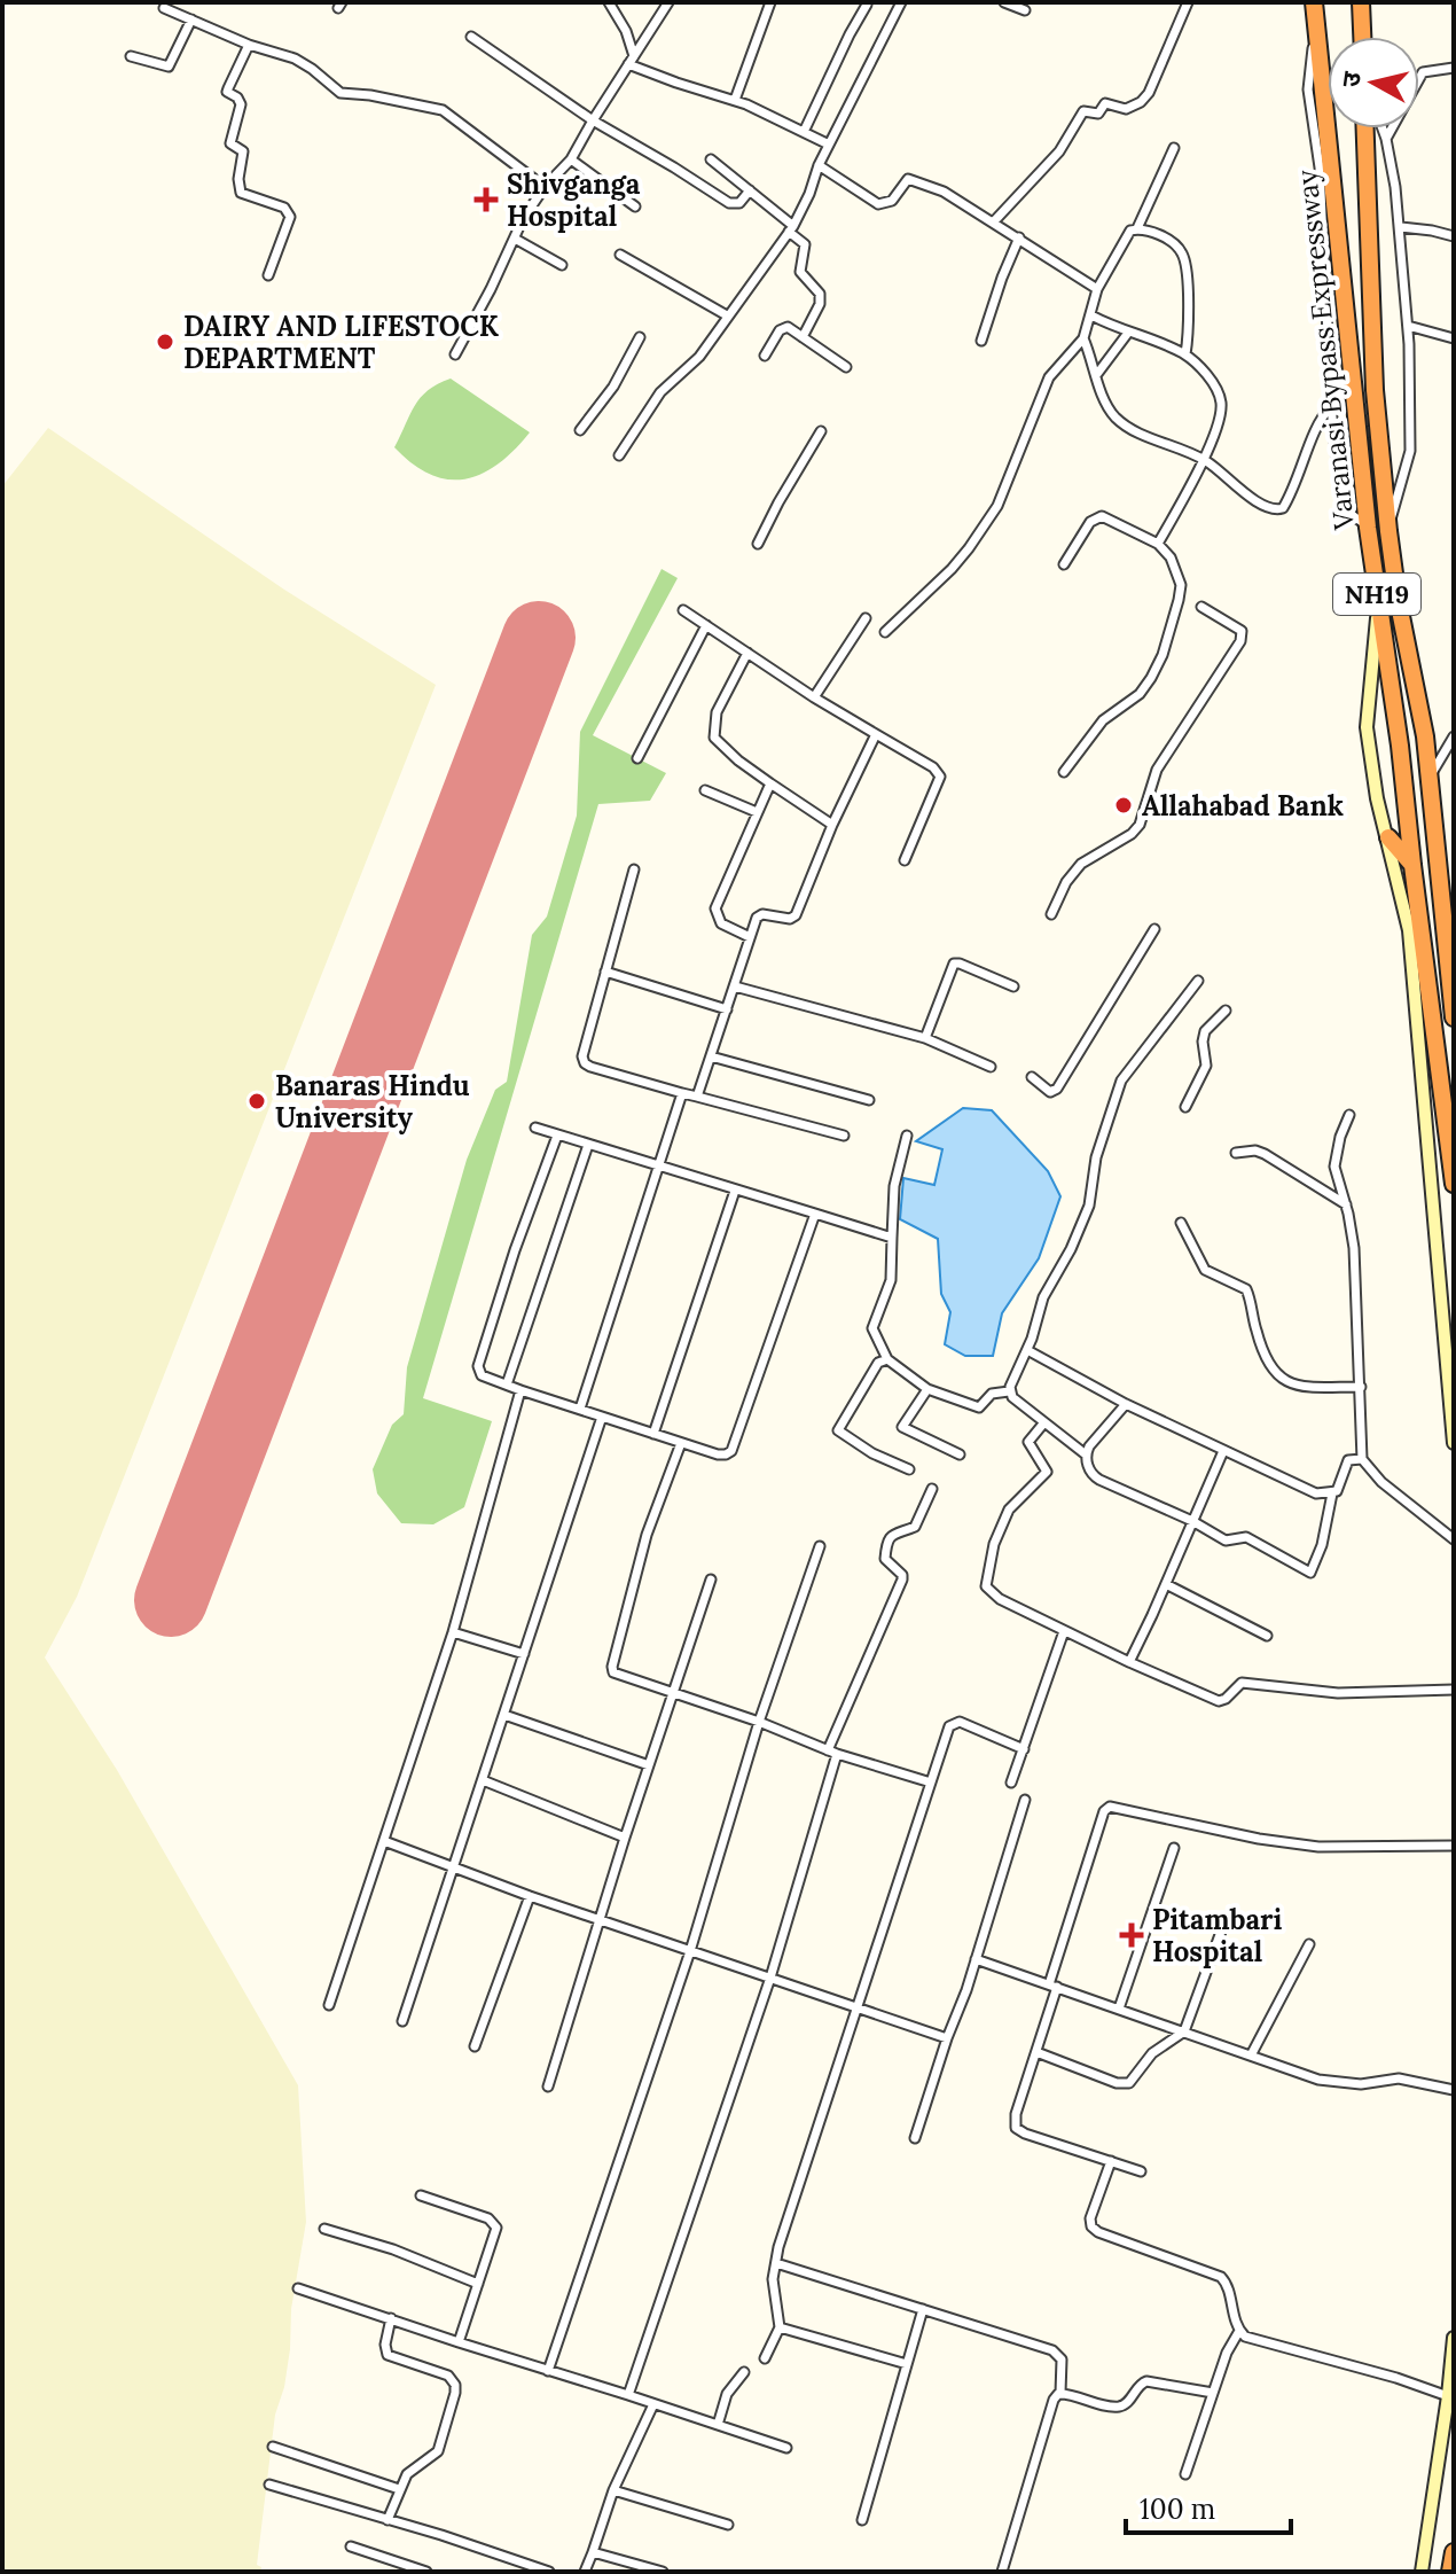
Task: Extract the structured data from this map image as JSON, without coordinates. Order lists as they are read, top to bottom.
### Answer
{
  "streets": {
    "highway": ["Varanasi Bypass Expressway", "NH19"]
  },
  "places": {
    "health": ["Shivganga Hospital", "Pitambari Hospital"],
    "other": ["DAIRY AND LIFESTOCK DEPARTMENT", "Allahabad Bank", "Banaras Hindu University"]
  },
  "scale_bar": "100 m",
  "north": "left"
}
